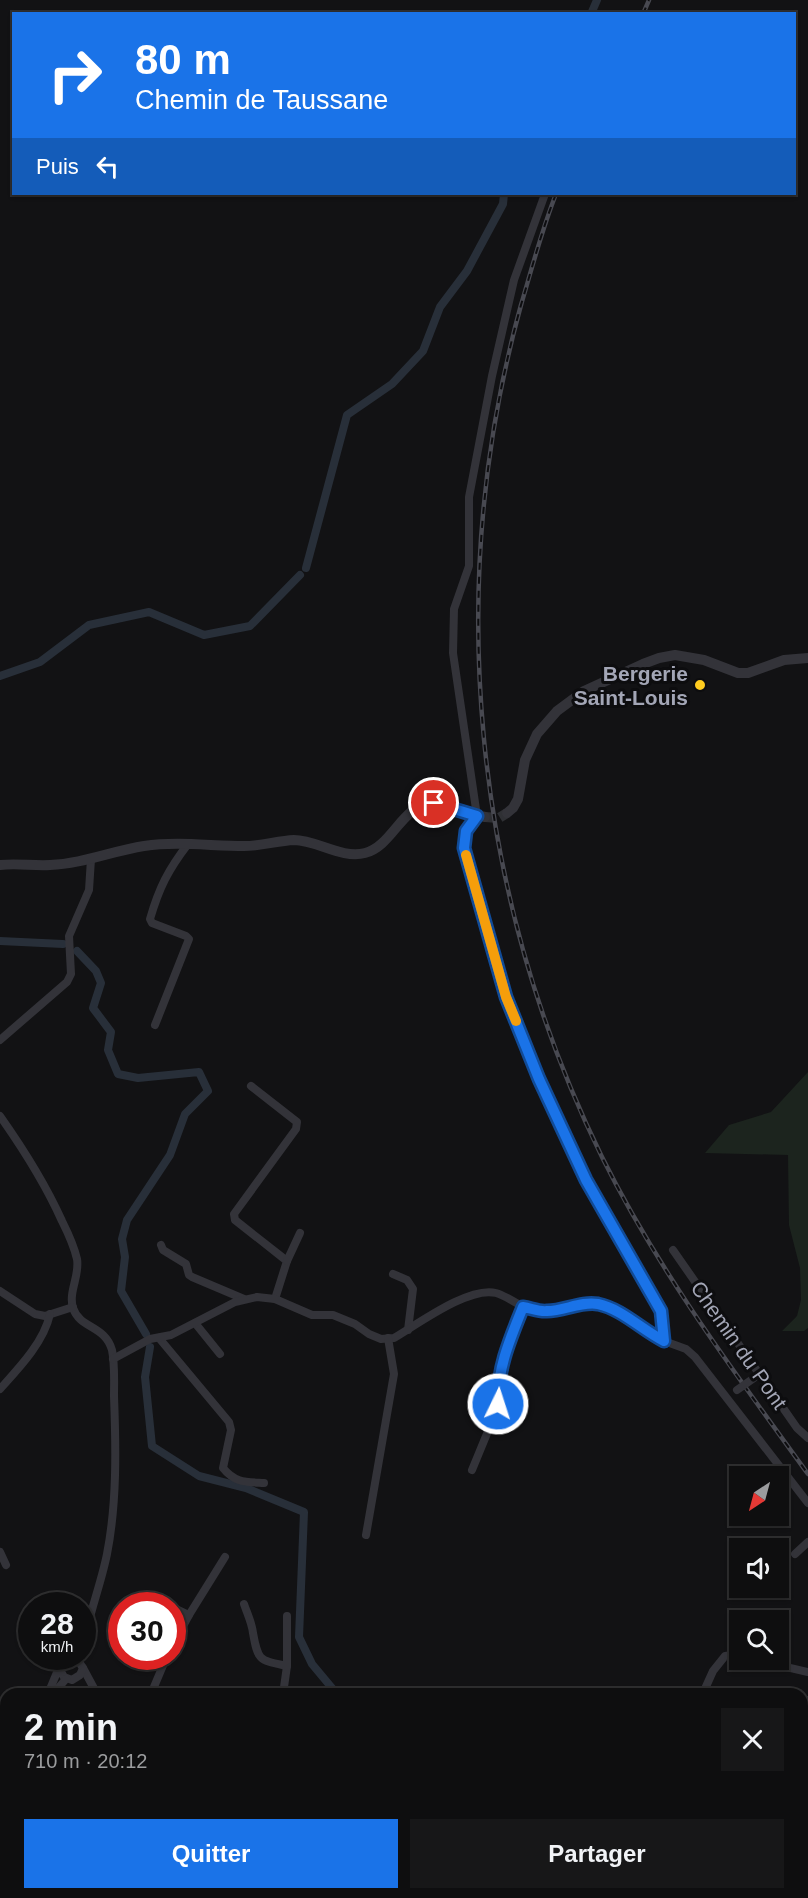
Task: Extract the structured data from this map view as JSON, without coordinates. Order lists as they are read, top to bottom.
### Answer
{
  "streets": {
    "street": ["Chemin du Pont"]
  },
  "places": ["Bergerie Saint-Louis"],
  "north": "bottom left",
  "page": {
    "turn": ["80 m", "Chemin de Taussane"],
    "then": "Puis",
    "speed": "28 km/h",
    "limit": "30",
    "heading": ["2 min", "710 m · 20:12"],
    "buttons": ["Quitter", "Partager"]
  }
}
